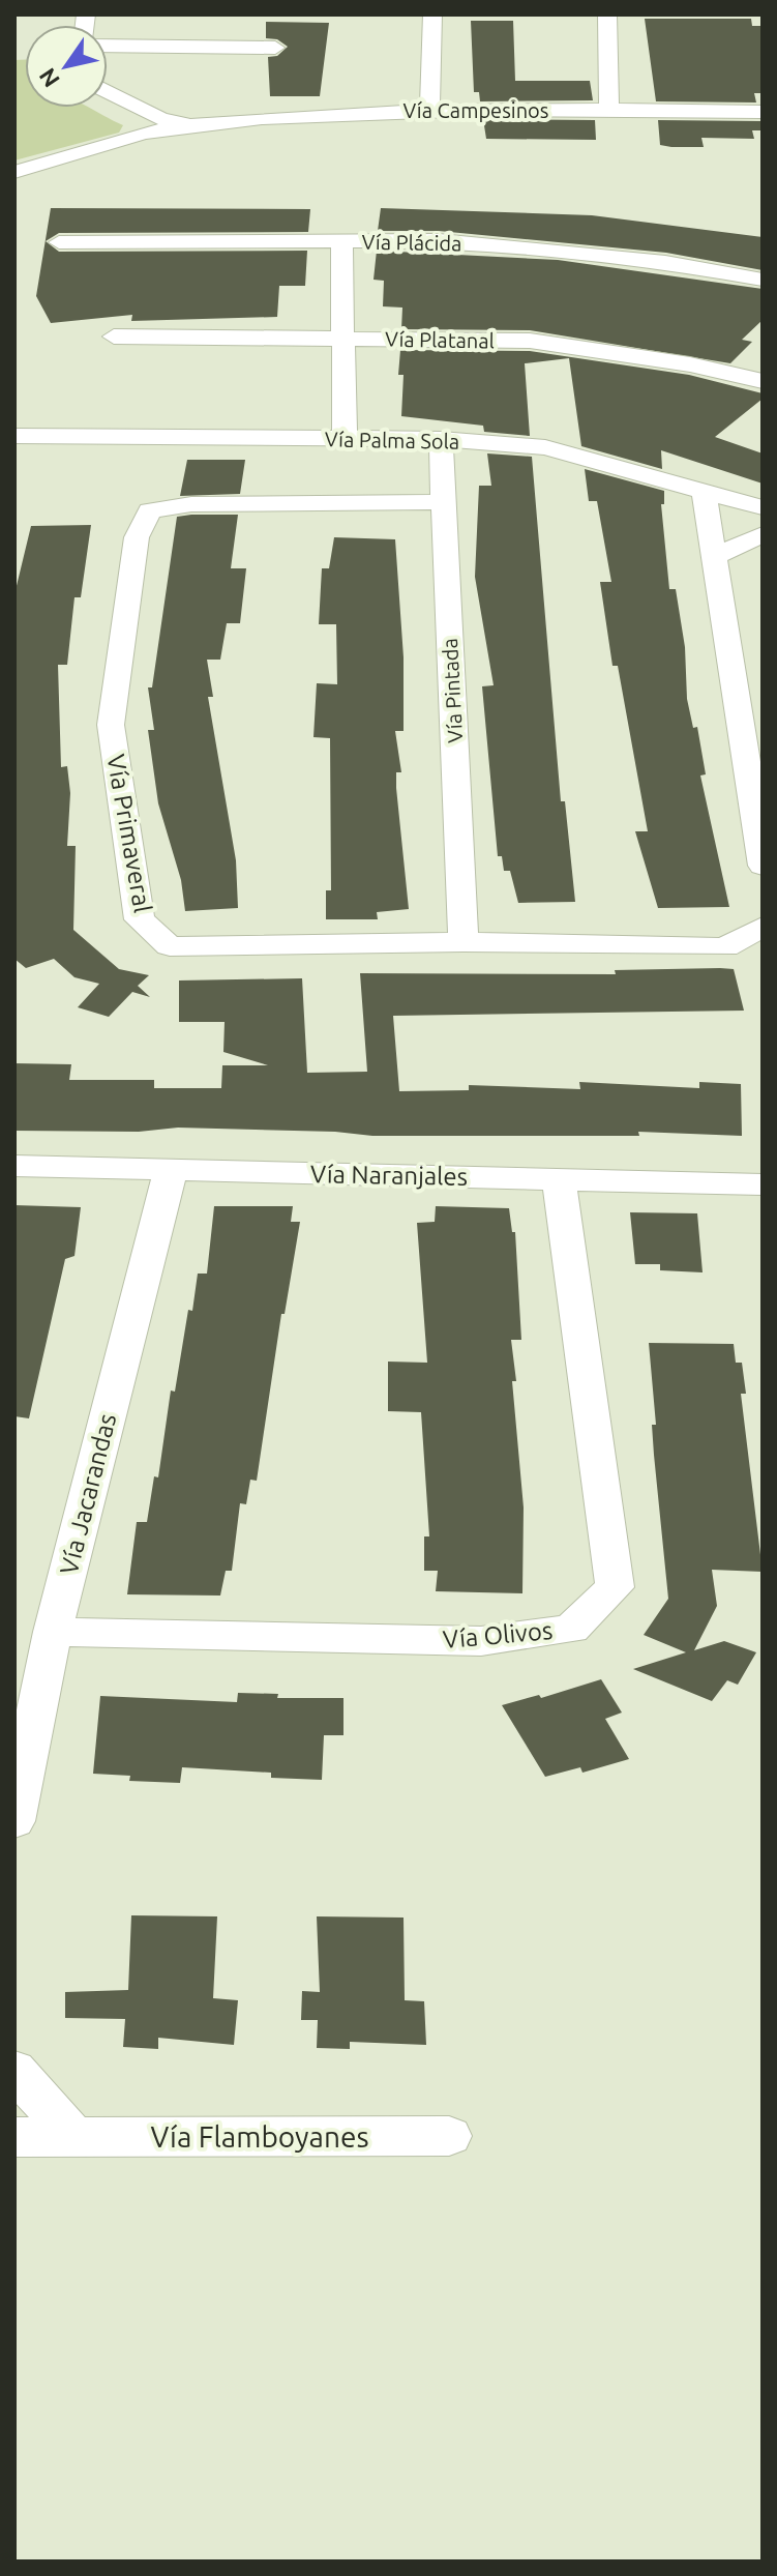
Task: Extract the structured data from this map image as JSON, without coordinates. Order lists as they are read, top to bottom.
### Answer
{
  "streets": {
    "street": [
      "Vía Campesinos",
      "Vía Plácida",
      "Vía Platanal",
      "Vía Palma Sola",
      "Vía Pintada",
      "Vía Primaveral",
      "Vía Naranjales",
      "Vía Jacarandas",
      "Vía Olivos",
      "Vía Flamboyanes"
    ]
  },
  "crossings": [
    ["Vía Palma Sola", "Vía Pintada"],
    ["Vía Pintada", "Vía Primaveral"],
    ["Vía Naranjales", "Vía Jacarandas"],
    ["Vía Naranjales", "Vía Olivos"],
    ["Vía Jacarandas", "Vía Olivos"]
  ],
  "north": "bottom left"
}
